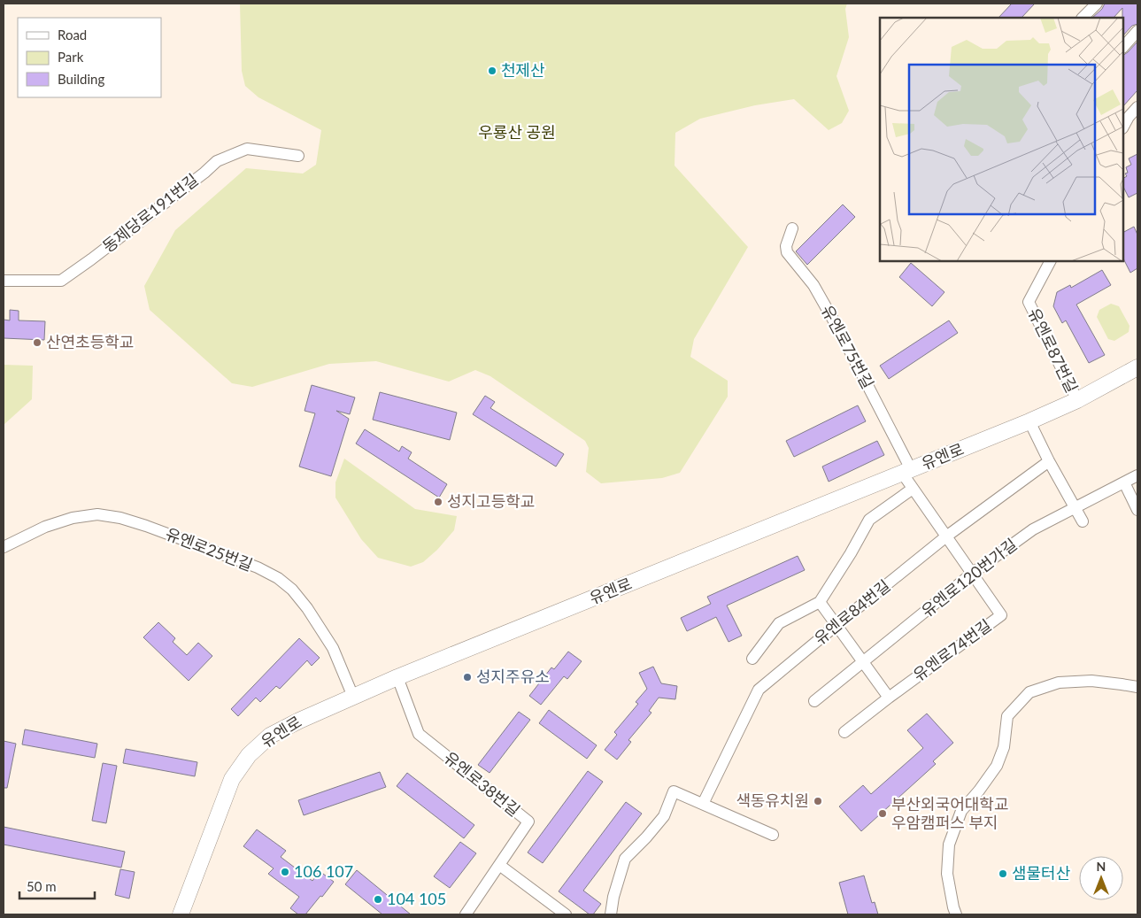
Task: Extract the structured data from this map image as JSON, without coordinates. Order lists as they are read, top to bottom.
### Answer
{
  "streets": {
    "main road": ["유엔로"],
    "street": [
      "동제당로191번길",
      "유엔로75번길",
      "유엔로87번길",
      "유엔로25번길",
      "유엔로120번가길",
      "유엔로84번길",
      "유엔로74번길",
      "유엔로38번길"
    ]
  },
  "crossings": [
    ["유엔로75번길", "유엔로"],
    ["유엔로75번길", "유엔로74번길"],
    ["유엔로87번길", "유엔로"],
    ["유엔로", "유엔로25번길"],
    ["유엔로", "유엔로74번길"],
    ["유엔로", "유엔로38번길"],
    ["유엔로120번가길", "유엔로74번길"],
    ["유엔로84번길", "유엔로74번길"]
  ],
  "parks": ["우룡산 공원"],
  "places": [
    "천제산",
    "산연초등학교",
    "성지고등학교",
    "성지주유소",
    "색동유치원",
    "부산외국어대학교 우암캠퍼스 부지",
    "106 107",
    "샘물터산",
    "104 105"
  ],
  "legend": ["Road", "Park", "Building"],
  "scale_bar": "50 m",
  "north": "top"
}
